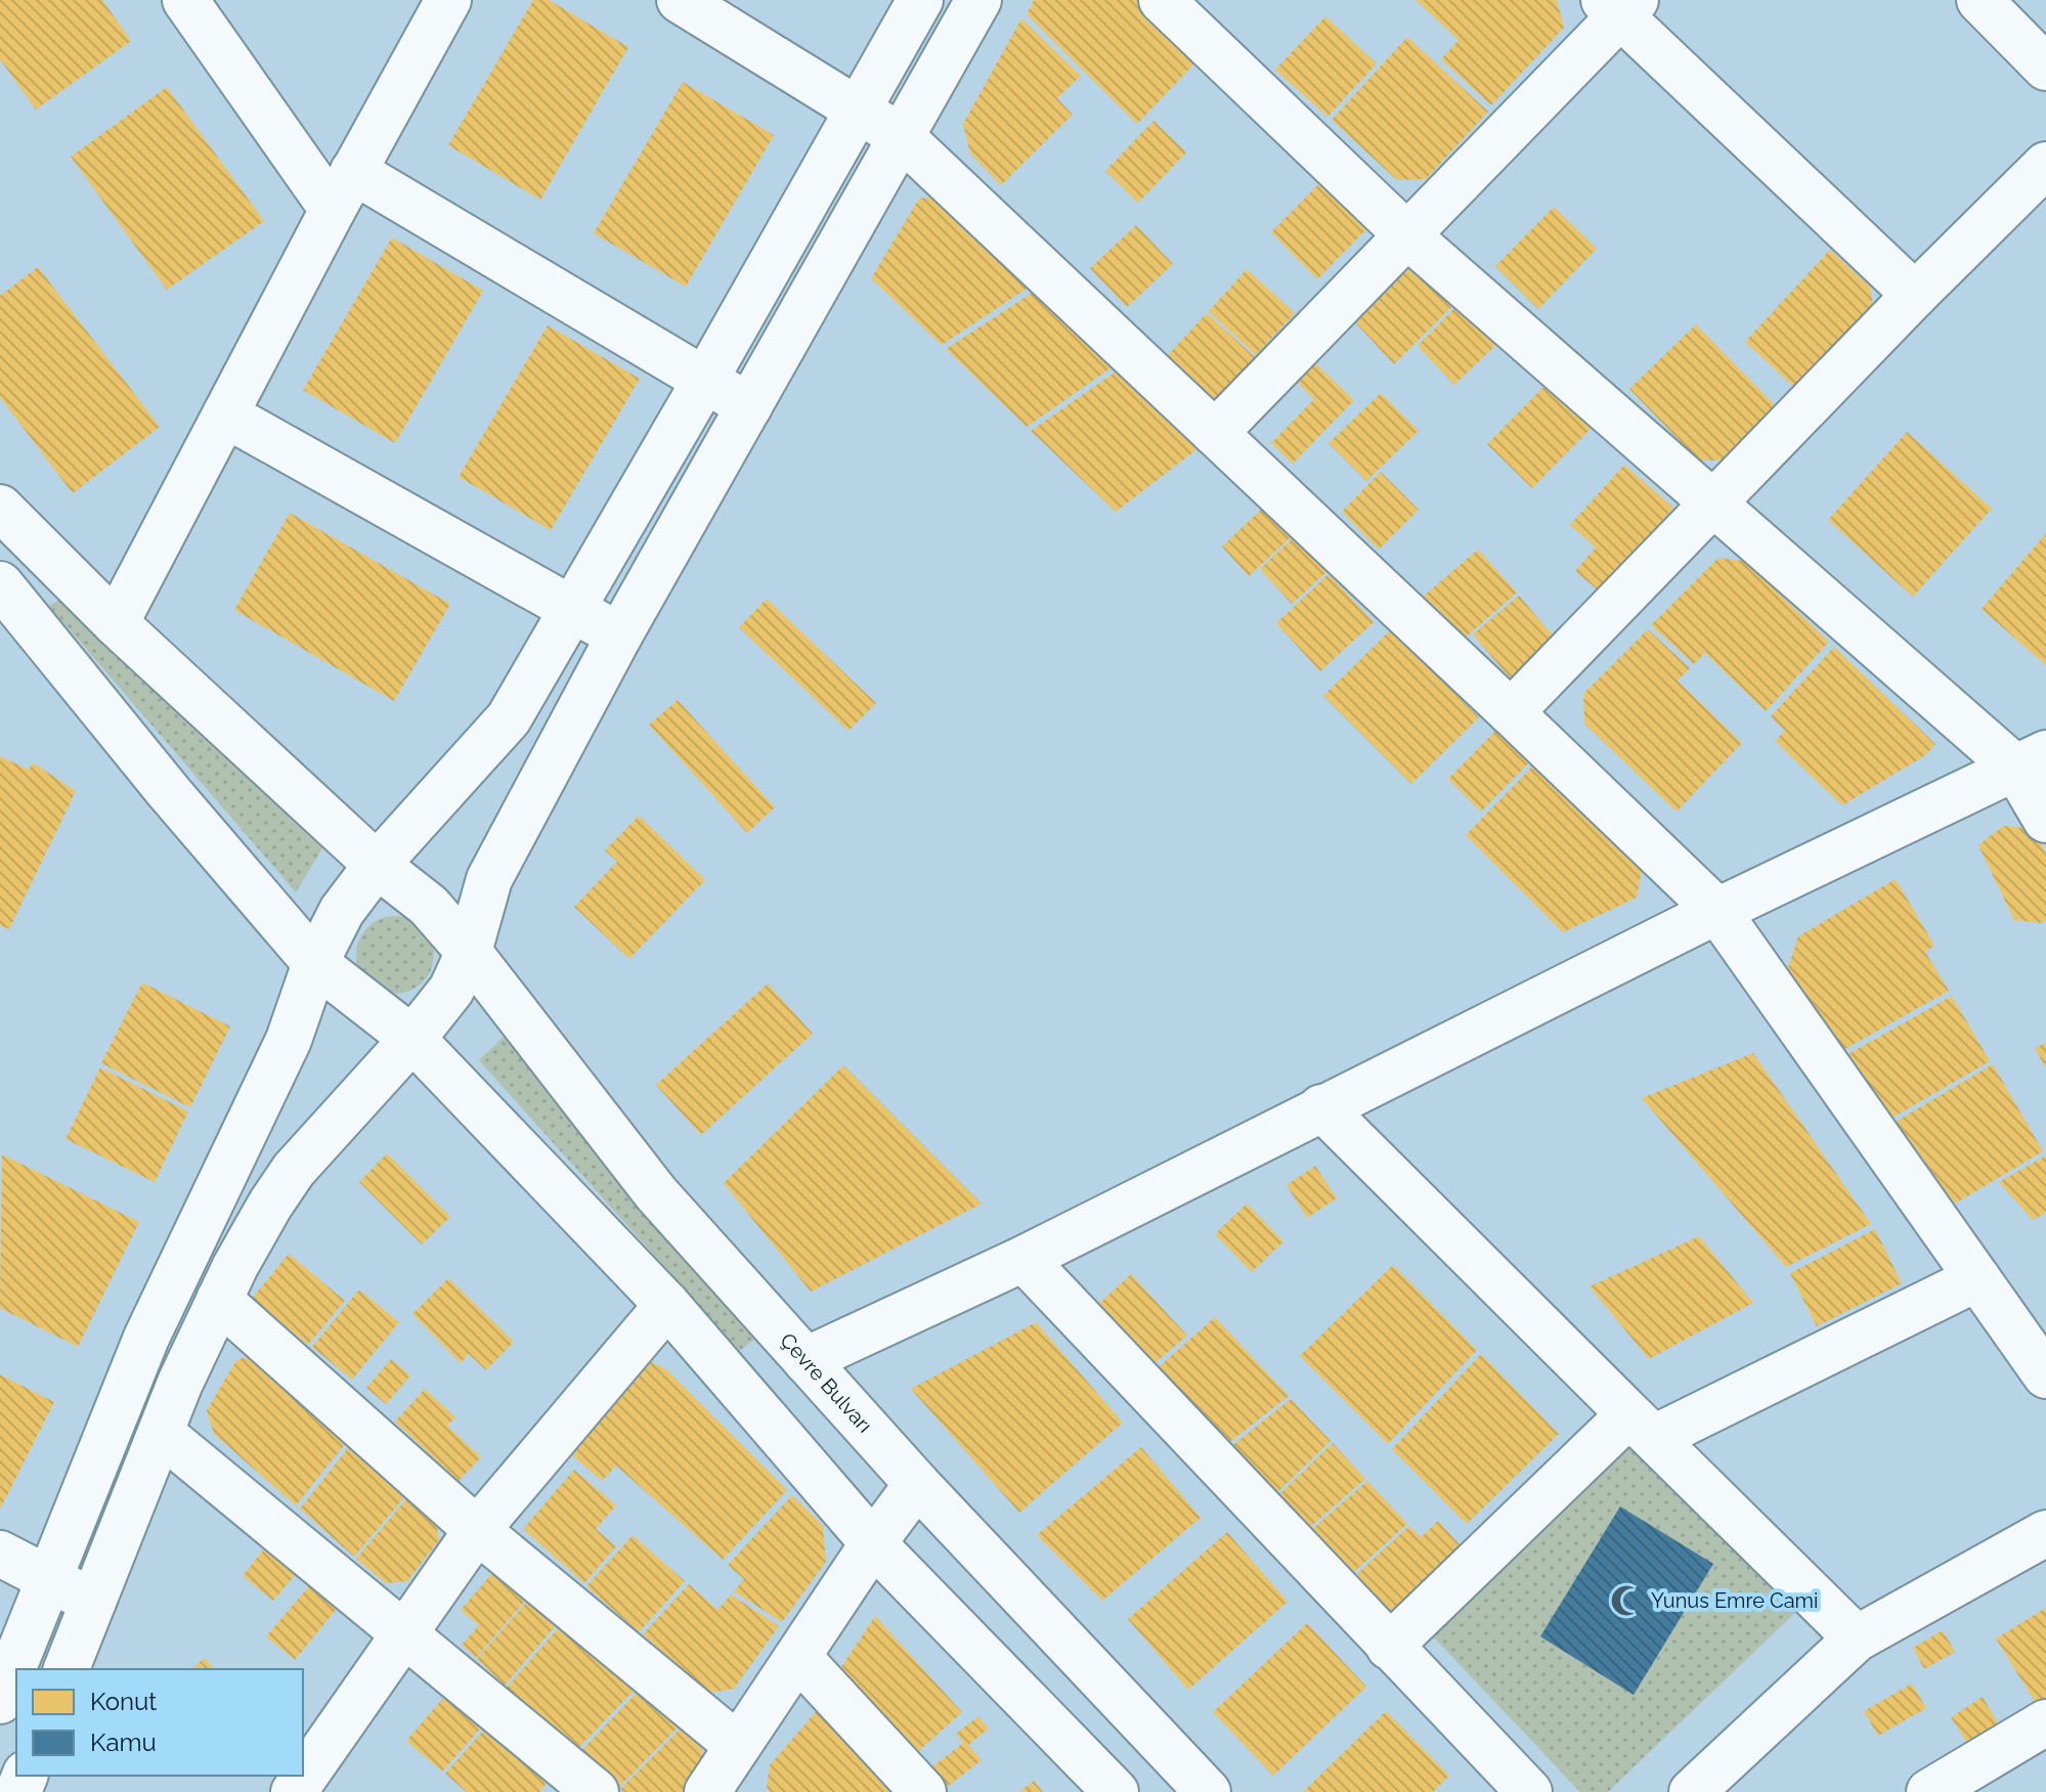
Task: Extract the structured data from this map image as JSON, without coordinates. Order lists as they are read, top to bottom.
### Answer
{
  "streets": {
    "street": ["Çevre Bulvarı"]
  },
  "places": {
    "mosque": ["Yunus Emre Cami"]
  },
  "legend": ["Konut", "Kamu"]
}
